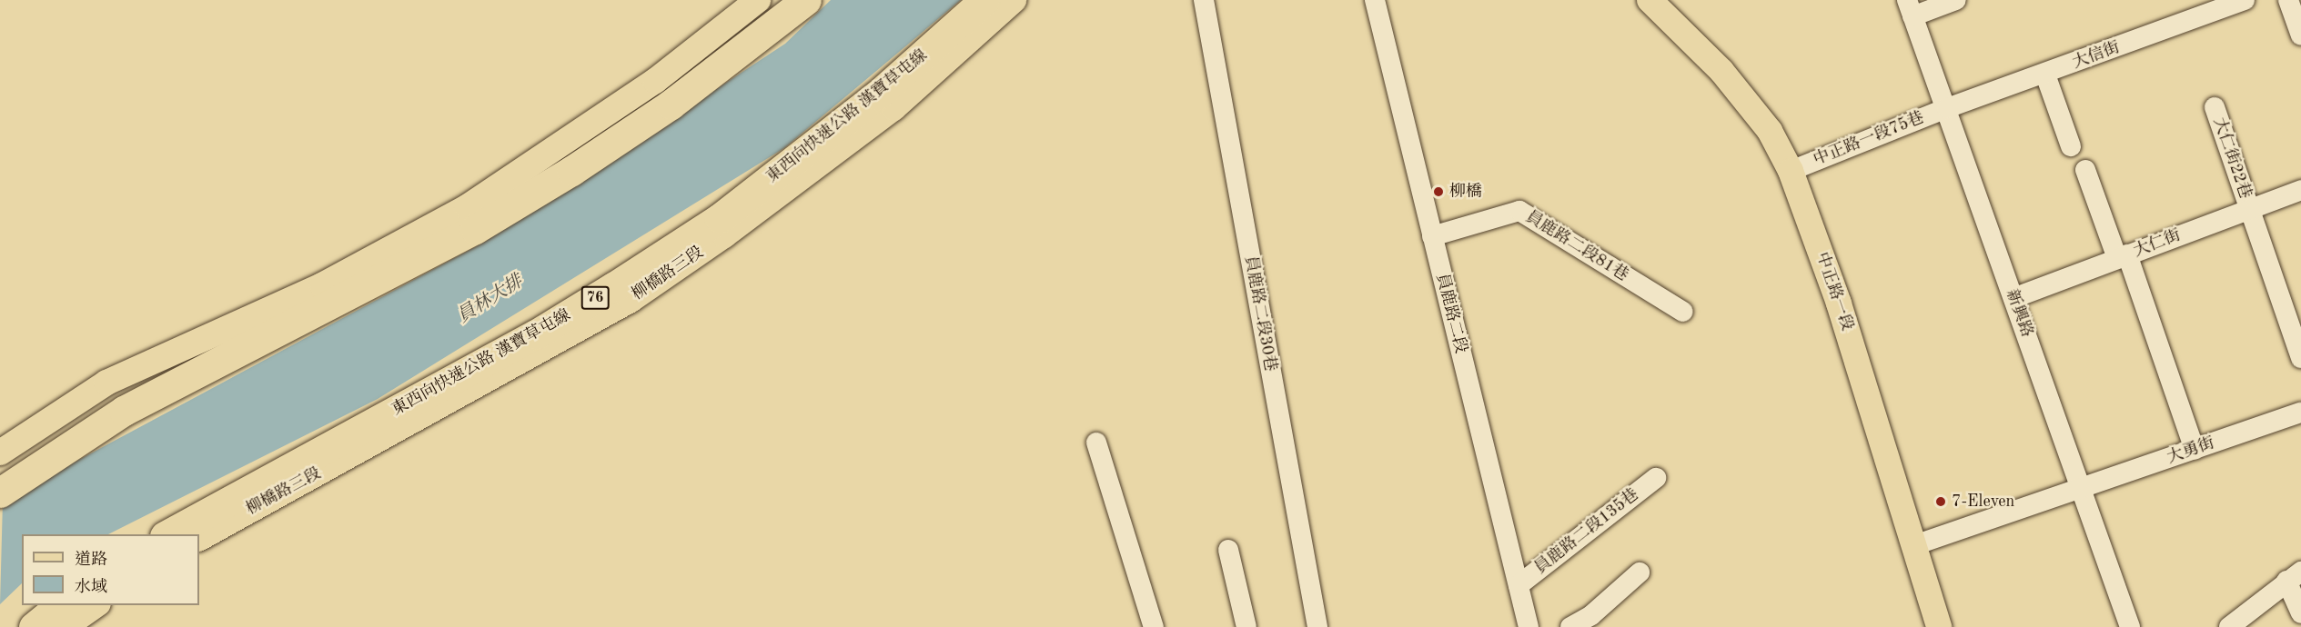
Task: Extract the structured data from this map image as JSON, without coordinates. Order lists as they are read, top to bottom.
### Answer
{
  "streets": {
    "highway": ["東西向快速公路 漢寶草屯線", "76"],
    "main road": ["柳橋路三段", "中正路一段"],
    "street": [
      "大信街",
      "中正路一段75巷",
      "大仁街22巷",
      "大仁街",
      "員鹿路二段81巷",
      "員鹿路二段30巷",
      "員鹿路二段",
      "新興路",
      "大勇街",
      "員鹿路二段135巷"
    ]
  },
  "crossings": [
    ["大信街", "中正路一段75巷"],
    ["大信街", "新興路"],
    ["中正路一段75巷", "中正路一段"],
    ["中正路一段75巷", "新興路"],
    ["大仁街22巷", "大仁街"],
    ["大仁街", "新興路"],
    ["員鹿路二段81巷", "員鹿路二段"],
    ["中正路一段", "大勇街"],
    ["員鹿路二段", "員鹿路二段135巷"],
    ["新興路", "大勇街"]
  ],
  "water": ["員林大排"],
  "places": ["柳橋", "7-Eleven"],
  "legend": ["道路", "水域"]
}
